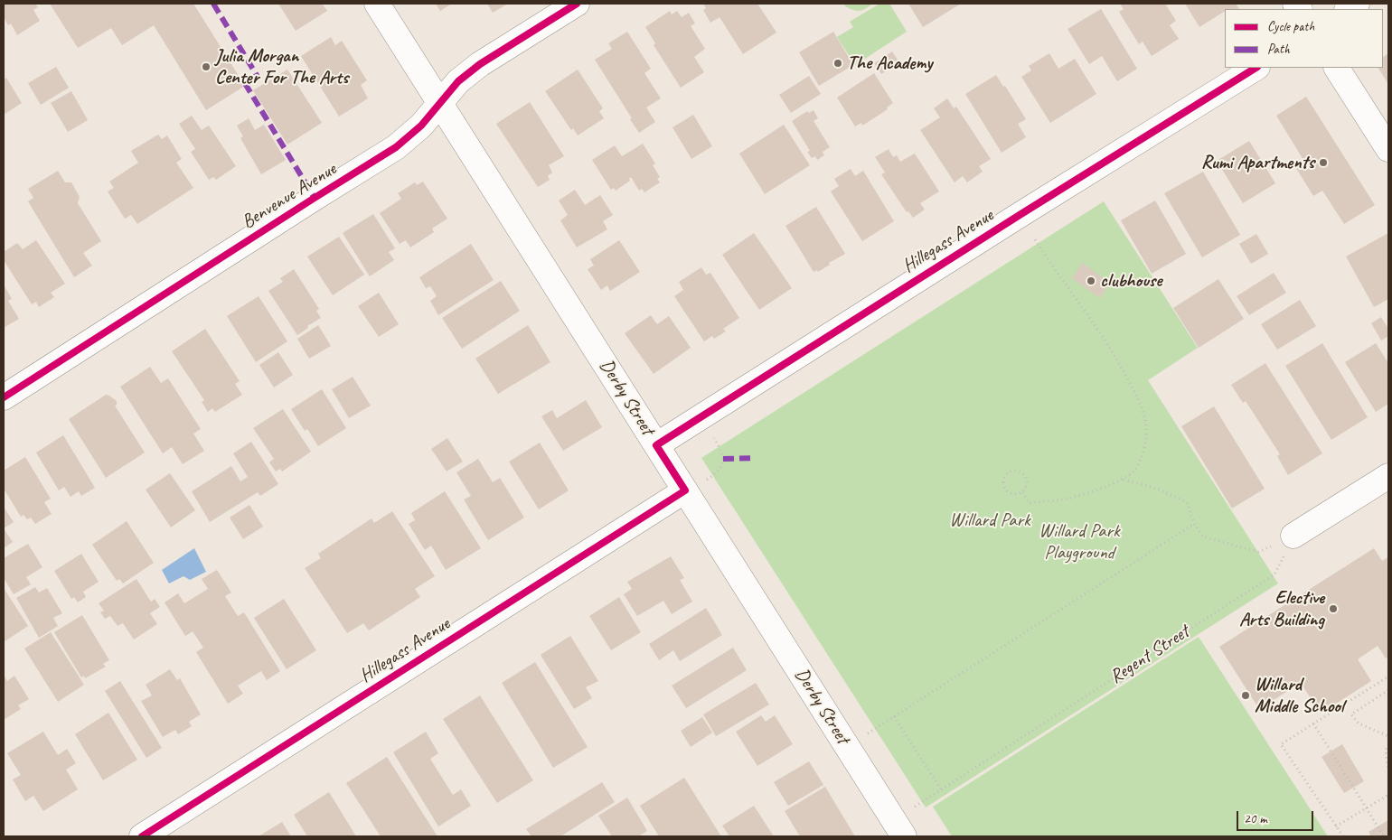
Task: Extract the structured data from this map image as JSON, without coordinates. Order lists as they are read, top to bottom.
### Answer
{
  "streets": {
    "street": ["Benvenue Avenue", "Hillegass Avenue", "Derby Street"],
    "path": ["Regent Street"]
  },
  "crossings": [
    ["Benvenue Avenue", "Derby Street"],
    ["Hillegass Avenue", "Derby Street"],
    ["Derby Street", "Regent Street"]
  ],
  "parks": ["Willard Park", "Willard Park Playground"],
  "places": [
    "The Academy",
    "Julia Morgan Center For The Arts",
    "Rumi Apartments",
    "clubhouse",
    "Elective Arts Building",
    "Willard Middle School"
  ],
  "legend": ["Cycle path", "Path"],
  "scale_bar": "20 m"
}
